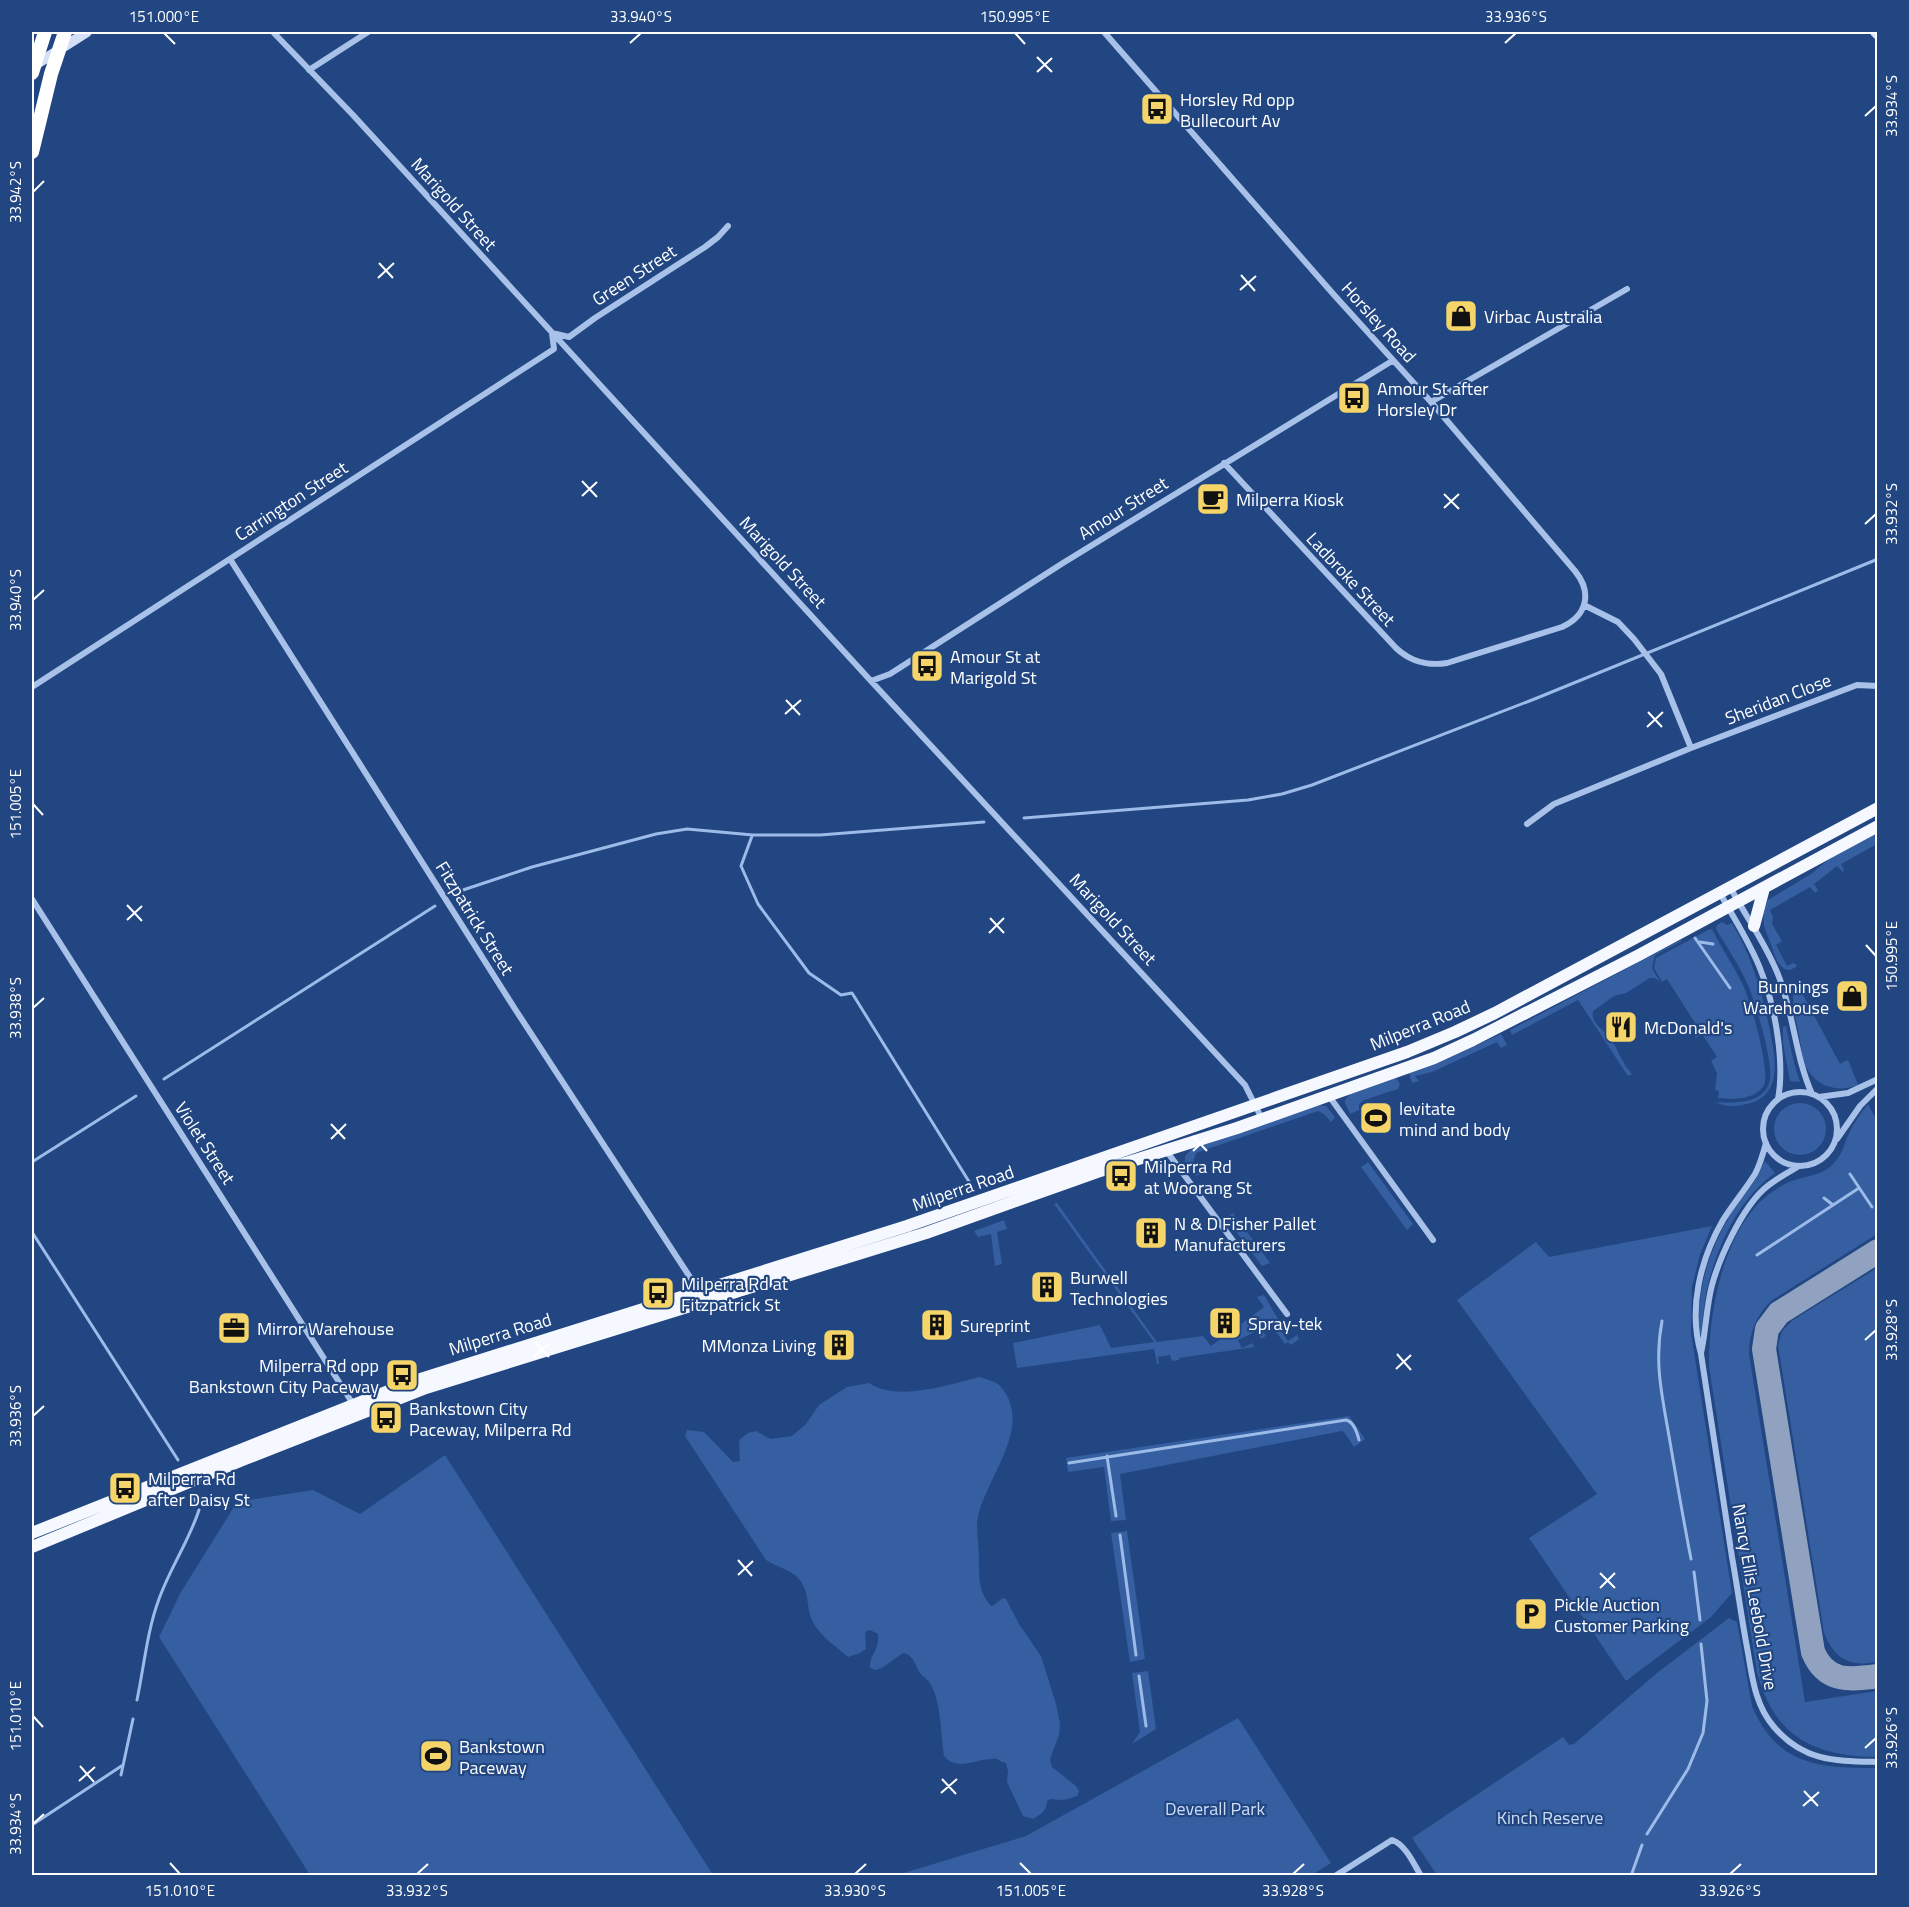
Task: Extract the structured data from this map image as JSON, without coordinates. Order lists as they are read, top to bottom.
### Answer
{
  "streets": {
    "highway": ["Milperra Road"],
    "street": [
      "Marigold Street",
      "Green Street",
      "Horsley Road",
      "Carrington Street",
      "Amour Street",
      "Ladbroke Street",
      "Sheridan Close",
      "Fitzpatrick Street",
      "Violet Street",
      "Nancy Ellis Leebold Drive"
    ]
  },
  "crossings": [
    ["Marigold Street", "Green Street"],
    ["Marigold Street", "Carrington Street"],
    ["Marigold Street", "Amour Street"],
    ["Marigold Street", "Milperra Road"],
    ["Green Street", "Carrington Street"],
    ["Horsley Road", "Amour Street"],
    ["Horsley Road", "Ladbroke Street"],
    ["Carrington Street", "Fitzpatrick Street"],
    ["Amour Street", "Ladbroke Street"],
    ["Fitzpatrick Street", "Milperra Road"],
    ["Milperra Road", "Violet Street"]
  ],
  "parks": ["Deverall Park", "Kinch Reserve"],
  "places": {
    "bus stop": [
      "Horsley Rd opp Bullecourt Av",
      "Amour St after Horsley Dr",
      "Amour St at Marigold St",
      "Milperra Rd at Woorang St",
      "Milperra Rd at Fitzpatrick St",
      "Milperra Rd opp Bankstown City Paceway",
      "Bankstown City Paceway, Milperra Rd",
      "Milperra Rd after Daisy St"
    ],
    "shop": ["Virbac Australia", "Bunnings Warehouse"],
    "cafe": ["Milperra Kiosk"],
    "restaurant": ["McDonald's"],
    "sports": ["levitate mind and body", "Bankstown Paceway"],
    "building": [
      "N & D Fisher Pallet Manufacturers",
      "Burwell Technologies",
      "Spray-tek",
      "Sureprint",
      "MMonza Living"
    ],
    "office": ["Mirror Warehouse"],
    "parking": ["Pickle Auction Customer Parking"]
  },
  "coordinates": [
    "151.000°E",
    "33.940°S",
    "150.995°E",
    "33.936°S",
    "33.934°S",
    "33.942°S",
    "33.932°S",
    "151.005°E",
    "33.938°S",
    "33.928°S",
    "151.010°E",
    "33.926°S",
    "33.930°S"
  ]
}
